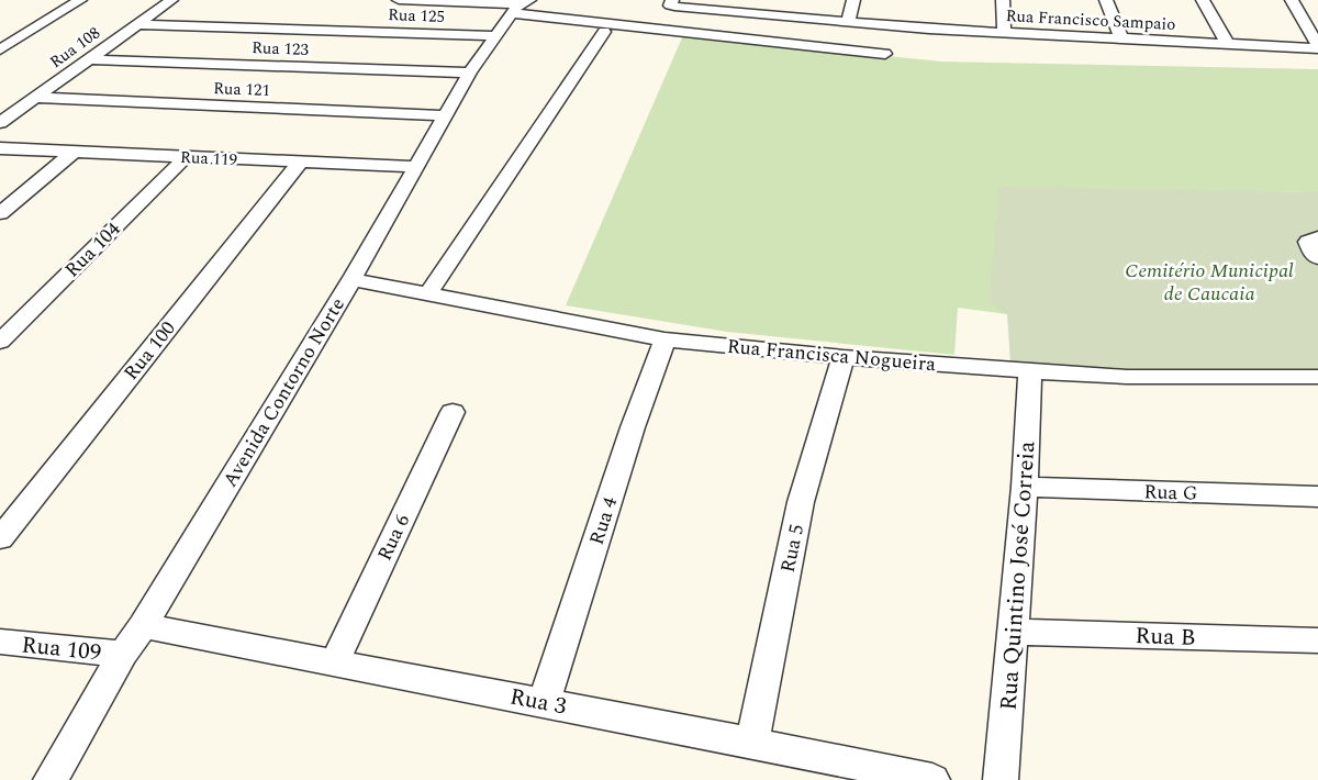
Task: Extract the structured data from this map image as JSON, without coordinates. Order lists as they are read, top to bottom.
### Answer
{
  "streets": {
    "street": [
      "Rua 125",
      "Rua Francisco Sampaio",
      "Rua 108",
      "Rua 123",
      "Rua 121",
      "Rua 119",
      "Rua 104",
      "Rua 100",
      "Rua Francisca Nogueira",
      "Avenida Contorno Norte",
      "Rua G",
      "Rua 4",
      "Rua 6",
      "Rua 5",
      "Rua Quintino José Correia",
      "Rua B",
      "Rua 109",
      "Rua 3"
    ]
  },
  "crossings": [
    ["Rua 125", "Rua 108"],
    ["Rua 125", "Avenida Contorno Norte"],
    ["Rua 108", "Rua 123"],
    ["Rua 108", "Rua 121"],
    ["Rua 123", "Avenida Contorno Norte"],
    ["Rua 121", "Avenida Contorno Norte"],
    ["Rua 119", "Rua 104"],
    ["Rua 119", "Rua 100"],
    ["Rua 119", "Avenida Contorno Norte"],
    ["Rua Francisca Nogueira", "Avenida Contorno Norte"],
    ["Rua Francisca Nogueira", "Rua 4"],
    ["Rua Francisca Nogueira", "Rua 5"],
    ["Rua Francisca Nogueira", "Rua Quintino José Correia"],
    ["Avenida Contorno Norte", "Rua 109"],
    ["Avenida Contorno Norte", "Rua 3"],
    ["Rua G", "Rua Quintino José Correia"],
    ["Rua 4", "Rua 3"],
    ["Rua 6", "Rua 3"],
    ["Rua 5", "Rua 3"],
    ["Rua Quintino José Correia", "Rua B"]
  ],
  "parks": ["Cemitério Municipal de Caucaia"]
}
